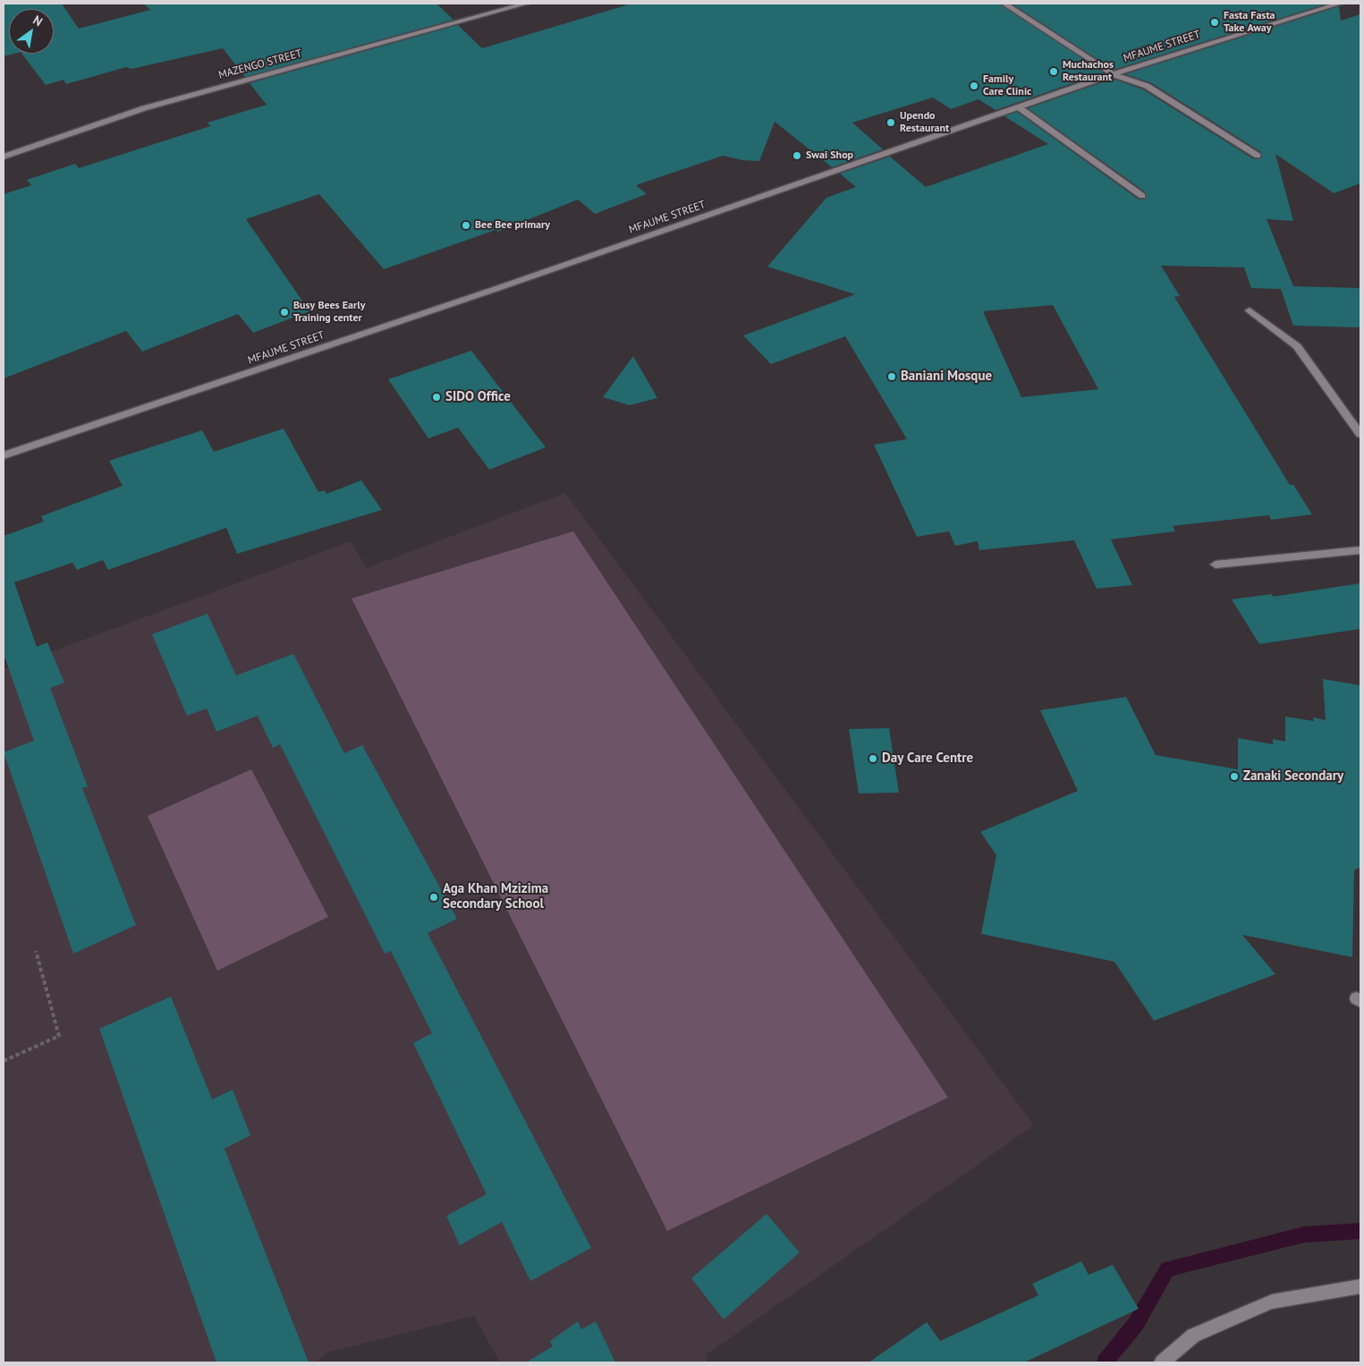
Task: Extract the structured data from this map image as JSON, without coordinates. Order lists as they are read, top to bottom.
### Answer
{
  "streets": {
    "street": ["MFAUME STREET", "MAZENGO STREET"]
  },
  "places": [
    "Fasta Fasta Take Away",
    "Muchachos Restaurant",
    "Family Care Clinic",
    "Upendo Restaurant",
    "Swai Shop",
    "Bee Bee primary",
    "Busy Bees Early Training center",
    "Baniani Mosque",
    "SIDO Office",
    "Day Care Centre",
    "Zanaki Secondary",
    "Aga Khan Mzizima Secondary School"
  ],
  "north": "top right"
}
